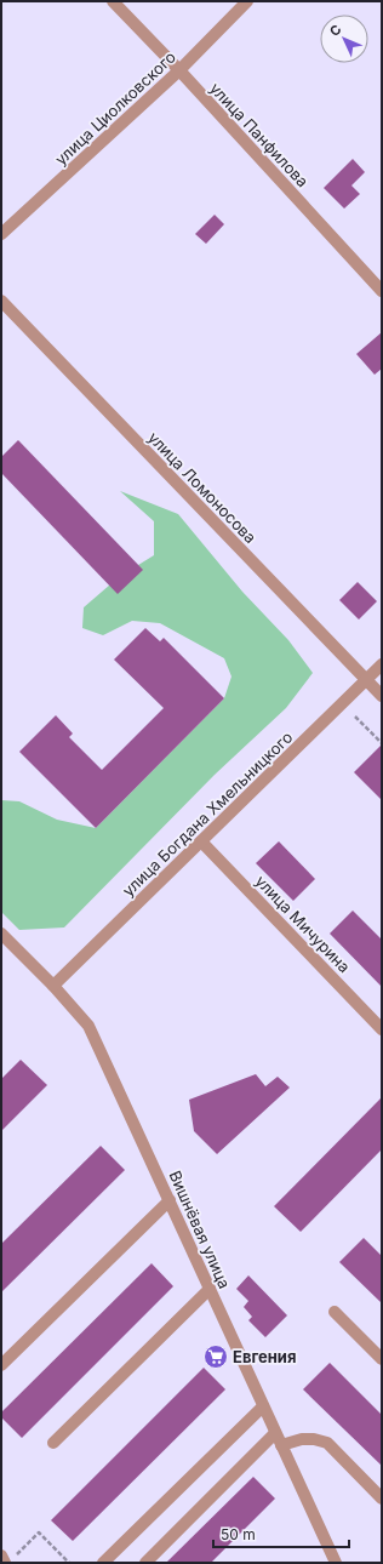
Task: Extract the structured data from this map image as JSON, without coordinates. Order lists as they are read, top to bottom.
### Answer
{
  "streets": {
    "street": [
      "улица Циолковского",
      "улица Панфилова",
      "улица Ломоносова",
      "улица Богдана Хмельницкого",
      "улица Мичурина",
      "Вишнёвая улица"
    ]
  },
  "crossings": [
    ["улица Циолковского", "улица Панфилова"],
    ["улица Ломоносова", "улица Богдана Хмельницкого"],
    ["улица Богдана Хмельницкого", "улица Мичурина"],
    ["улица Богдана Хмельницкого", "Вишнёвая улица"]
  ],
  "places": {
    "supermarket": ["Евгения"]
  },
  "scale_bar": "50 m",
  "north": "top left"
}
